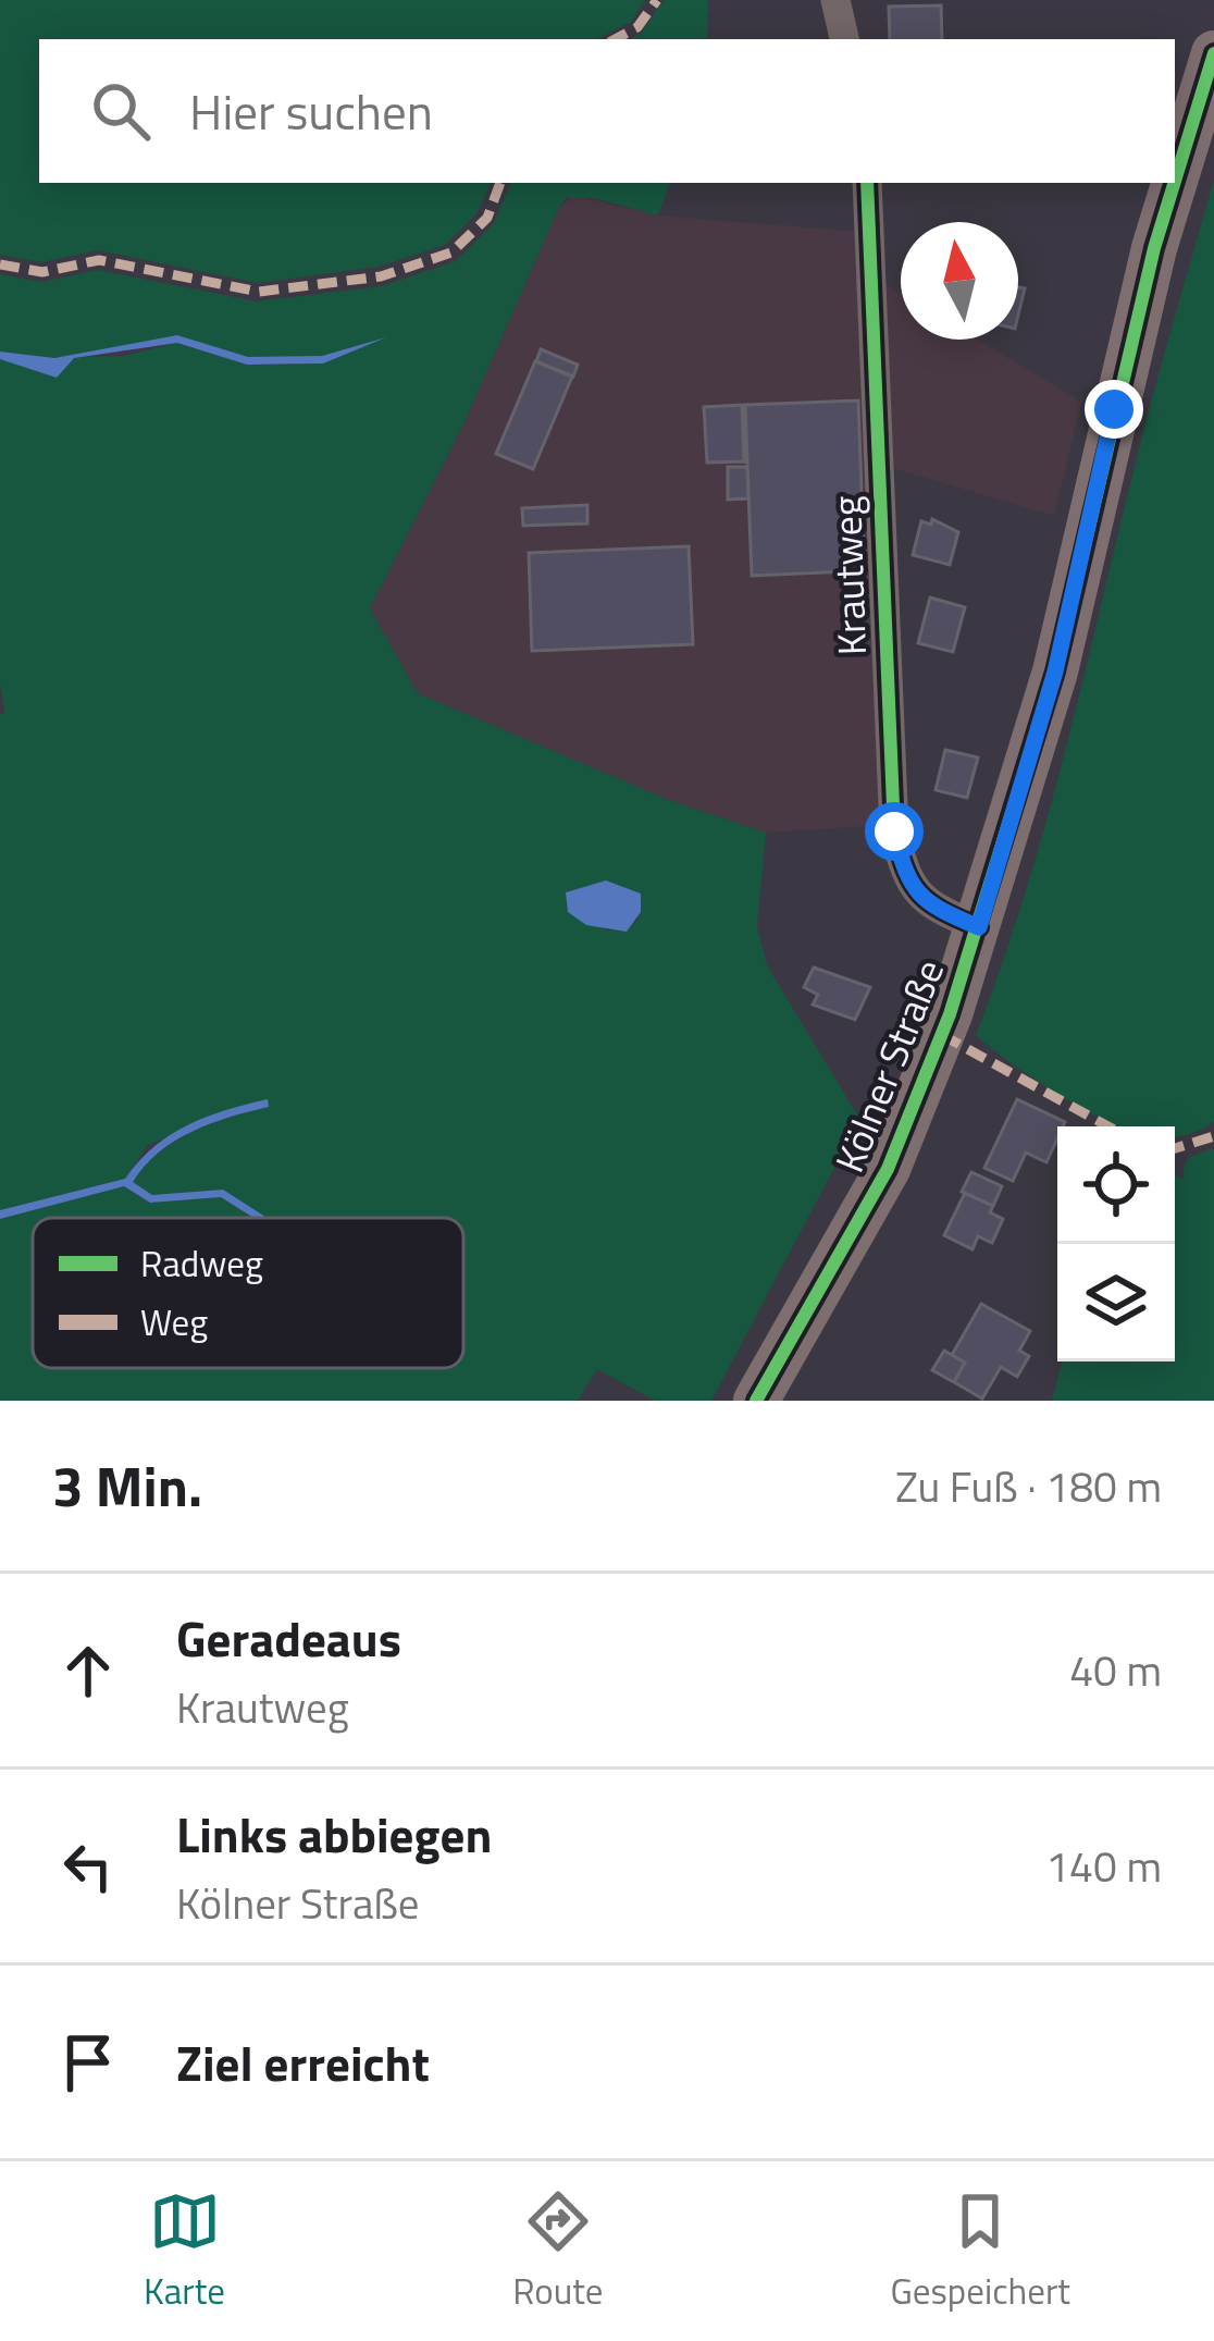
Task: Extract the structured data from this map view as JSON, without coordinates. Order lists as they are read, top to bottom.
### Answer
{
  "streets": {
    "main road": ["Kölner Straße"],
    "street": ["Krautweg"]
  },
  "crossings": [
    ["Krautweg", "Kölner Straße"]
  ],
  "legend": ["Radweg", "Weg"],
  "north": "top",
  "page": {
    "search": "Hier suchen",
    "heading": ["3 Min.", "Zu Fuß · 180 m"],
    "list": [
      ["Geradeaus", "Krautweg", "40 m"],
      ["Links abbiegen", "Kölner Straße", "140 m"],
      "Ziel erreicht"
    ],
    "nav": ["Karte", "Route", "Gespeichert"]
  }
}
